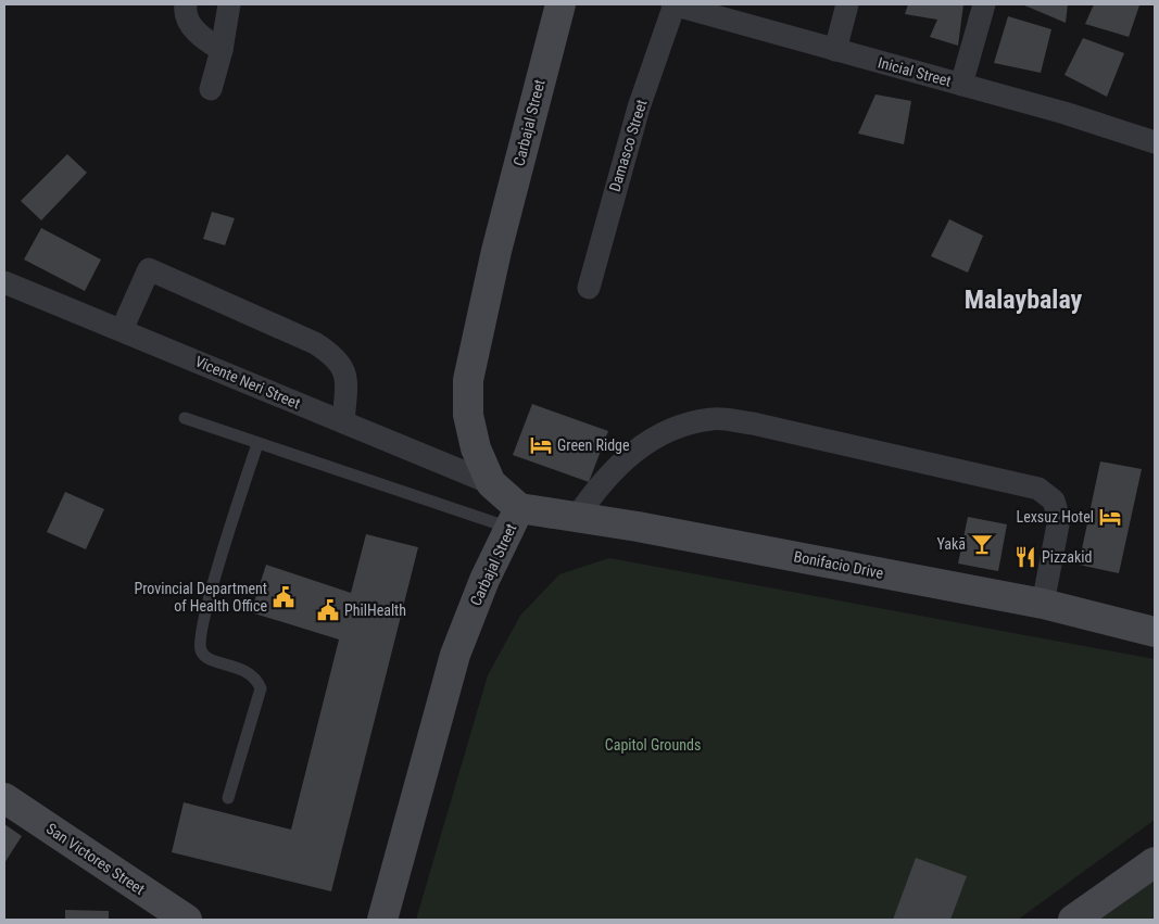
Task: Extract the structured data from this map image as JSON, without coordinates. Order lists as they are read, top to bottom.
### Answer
{
  "streets": {
    "main road": ["Carbajal Street", "Bonifacio Drive", "San Victores Street"],
    "street": ["Inicial Street", "Damasco Street", "Vicente Neri Street"]
  },
  "crossings": [
    ["Inicial Street", "Damasco Street"],
    ["Carbajal Street", "Vicente Neri Street"],
    ["Carbajal Street", "Bonifacio Drive"]
  ],
  "districts": ["Malaybalay"],
  "parks": ["Capitol Grounds"],
  "places": {
    "hotel": ["Green Ridge", "Lexsuz Hotel"],
    "bar": ["Yakā"],
    "restaurant": ["Pizzakid"],
    "public building": ["Provincial Department of Health Office", "PhilHealth"]
  }
}
